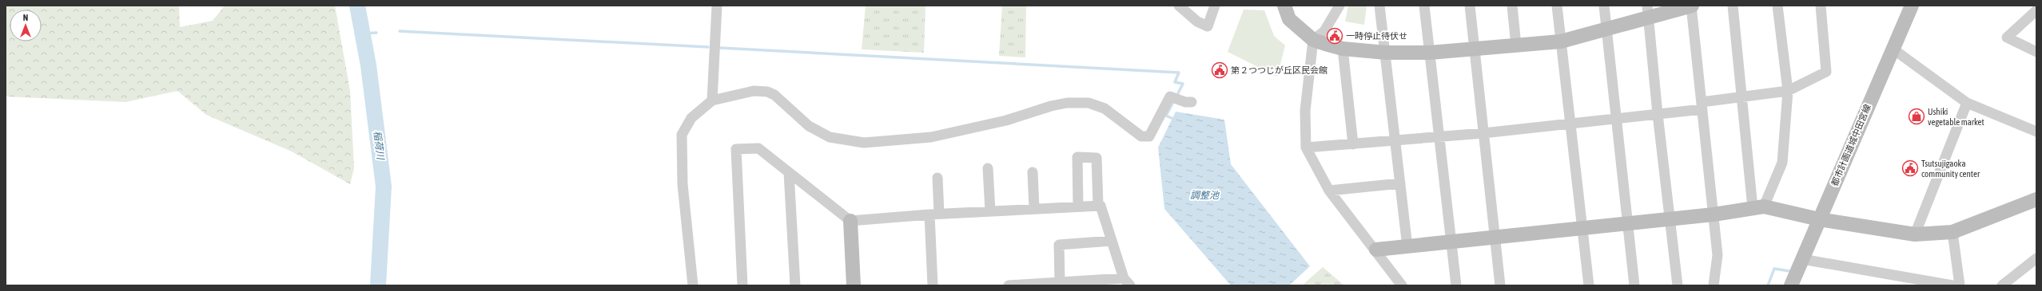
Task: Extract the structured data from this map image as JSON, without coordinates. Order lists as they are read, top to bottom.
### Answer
{
  "streets": {
    "street": ["都市計画道城中田宮線"]
  },
  "water": ["稲荷川", "調整池"],
  "places": {
    "public building": ["一時停止待伏せ", "第２つつじが丘区民会館", "Tsutsujigaoka community center"],
    "shop": ["Ushiki vegetable market"]
  },
  "north": "top"
}
